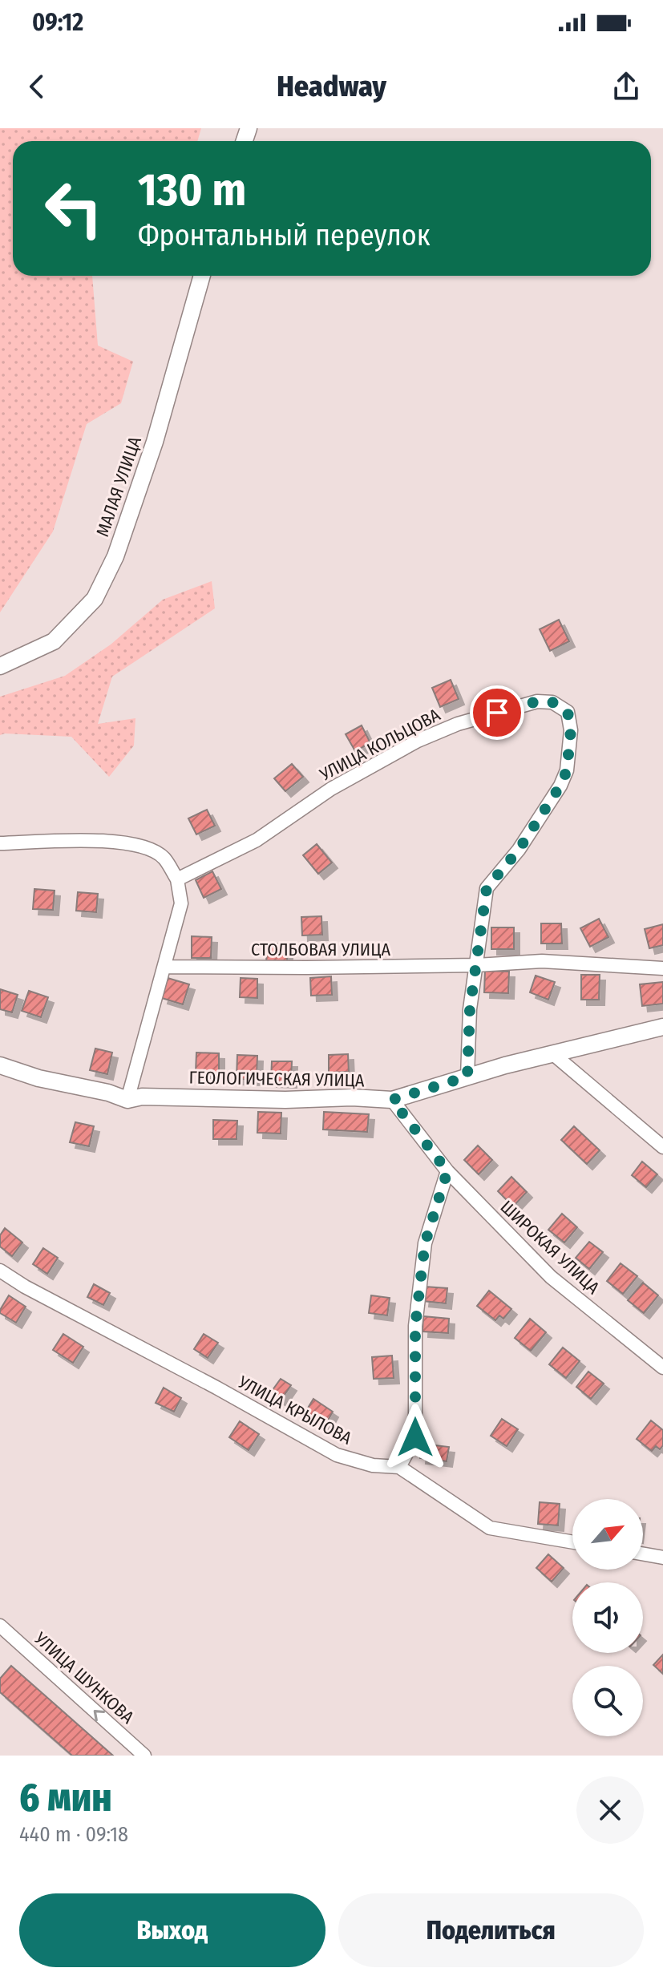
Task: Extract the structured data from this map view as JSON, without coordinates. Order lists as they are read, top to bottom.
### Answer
{
  "streets": {
    "street": [
      "МАЛАЯ УЛИЦА",
      "УЛИЦА КОЛЬЦОВА",
      "СТОЛБОВАЯ УЛИЦА",
      "ГЕОЛОГИЧЕСКАЯ УЛИЦА",
      "ШИРОКАЯ УЛИЦА",
      "УЛИЦА КРЫЛОВА",
      "УЛИЦА ШУНКОВА"
    ]
  },
  "crossings": [
    ["УЛИЦА КОЛЬЦОВА", "СТОЛБОВАЯ УЛИЦА"],
    ["ГЕОЛОГИЧЕСКАЯ УЛИЦА", "ШИРОКАЯ УЛИЦА"]
  ],
  "one_way": ["УЛИЦА ШУНКОВА"],
  "north": "top right",
  "page": {
    "status": "09:12",
    "header": "Headway",
    "turn": ["130 m", "Фронтальный переулок"],
    "heading": ["6 мин", "440 m · 09:18"],
    "buttons": ["Выход", "Поделиться"]
  }
}
